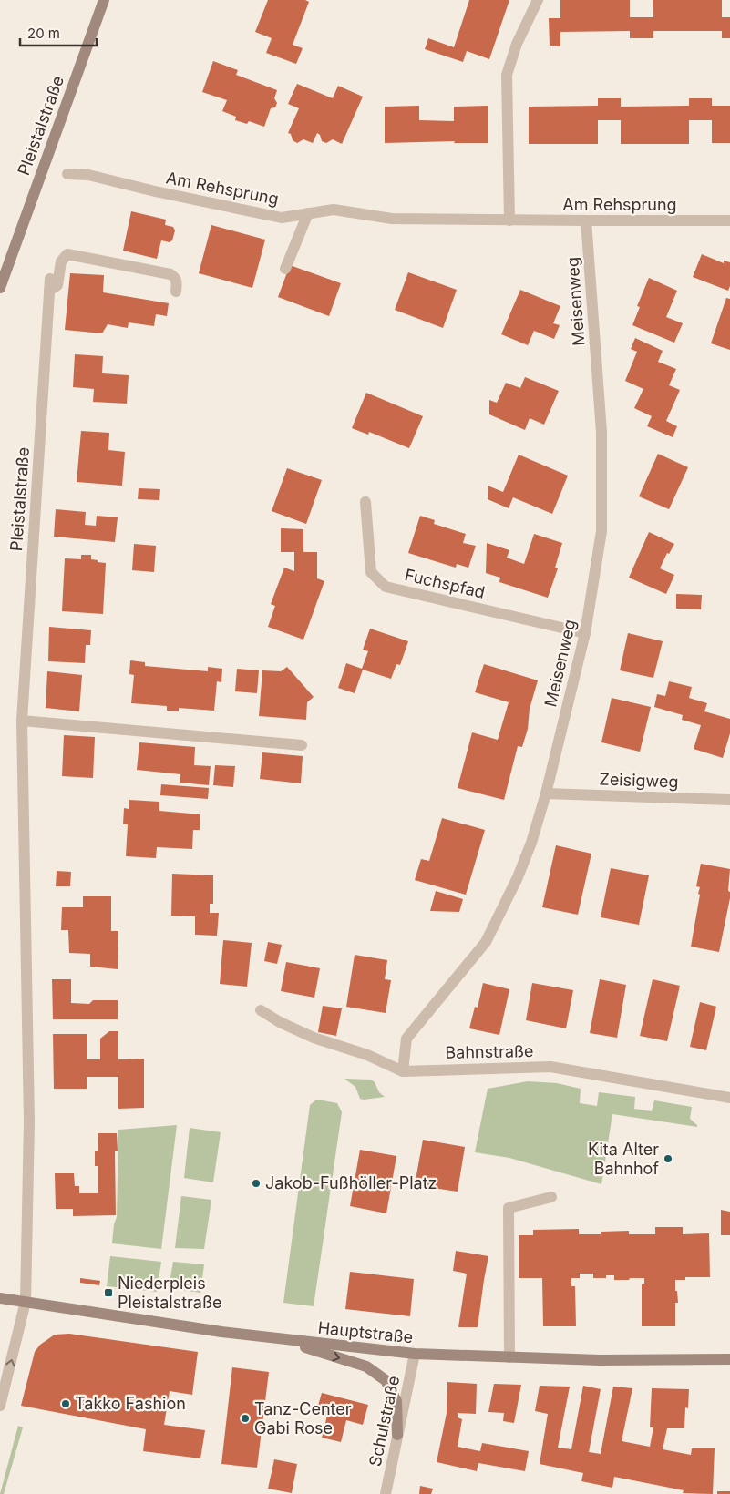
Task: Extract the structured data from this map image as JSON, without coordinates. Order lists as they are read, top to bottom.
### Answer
{
  "streets": {
    "main road": ["Pleistalstraße", "Hauptstraße"],
    "street": [
      "Am Rehsprung",
      "Meisenweg",
      "Fuchspfad",
      "Zeisigweg",
      "Bahnstraße",
      "Schulstraße"
    ]
  },
  "crossings": [
    ["Pleistalstraße", "Hauptstraße"],
    ["Am Rehsprung", "Meisenweg"],
    ["Meisenweg", "Fuchspfad"],
    ["Meisenweg", "Zeisigweg"],
    ["Meisenweg", "Bahnstraße"],
    ["Hauptstraße", "Schulstraße"]
  ],
  "places": {
    "other": [
      "Kita Alter Bahnhof",
      "Jakob-Fußhöller-Platz",
      "Takko Fashion",
      "Tanz-Center Gabi Rose"
    ],
    "transit": ["Niederpleis Pleistalstraße"]
  },
  "scale_bar": "20 m"
}
